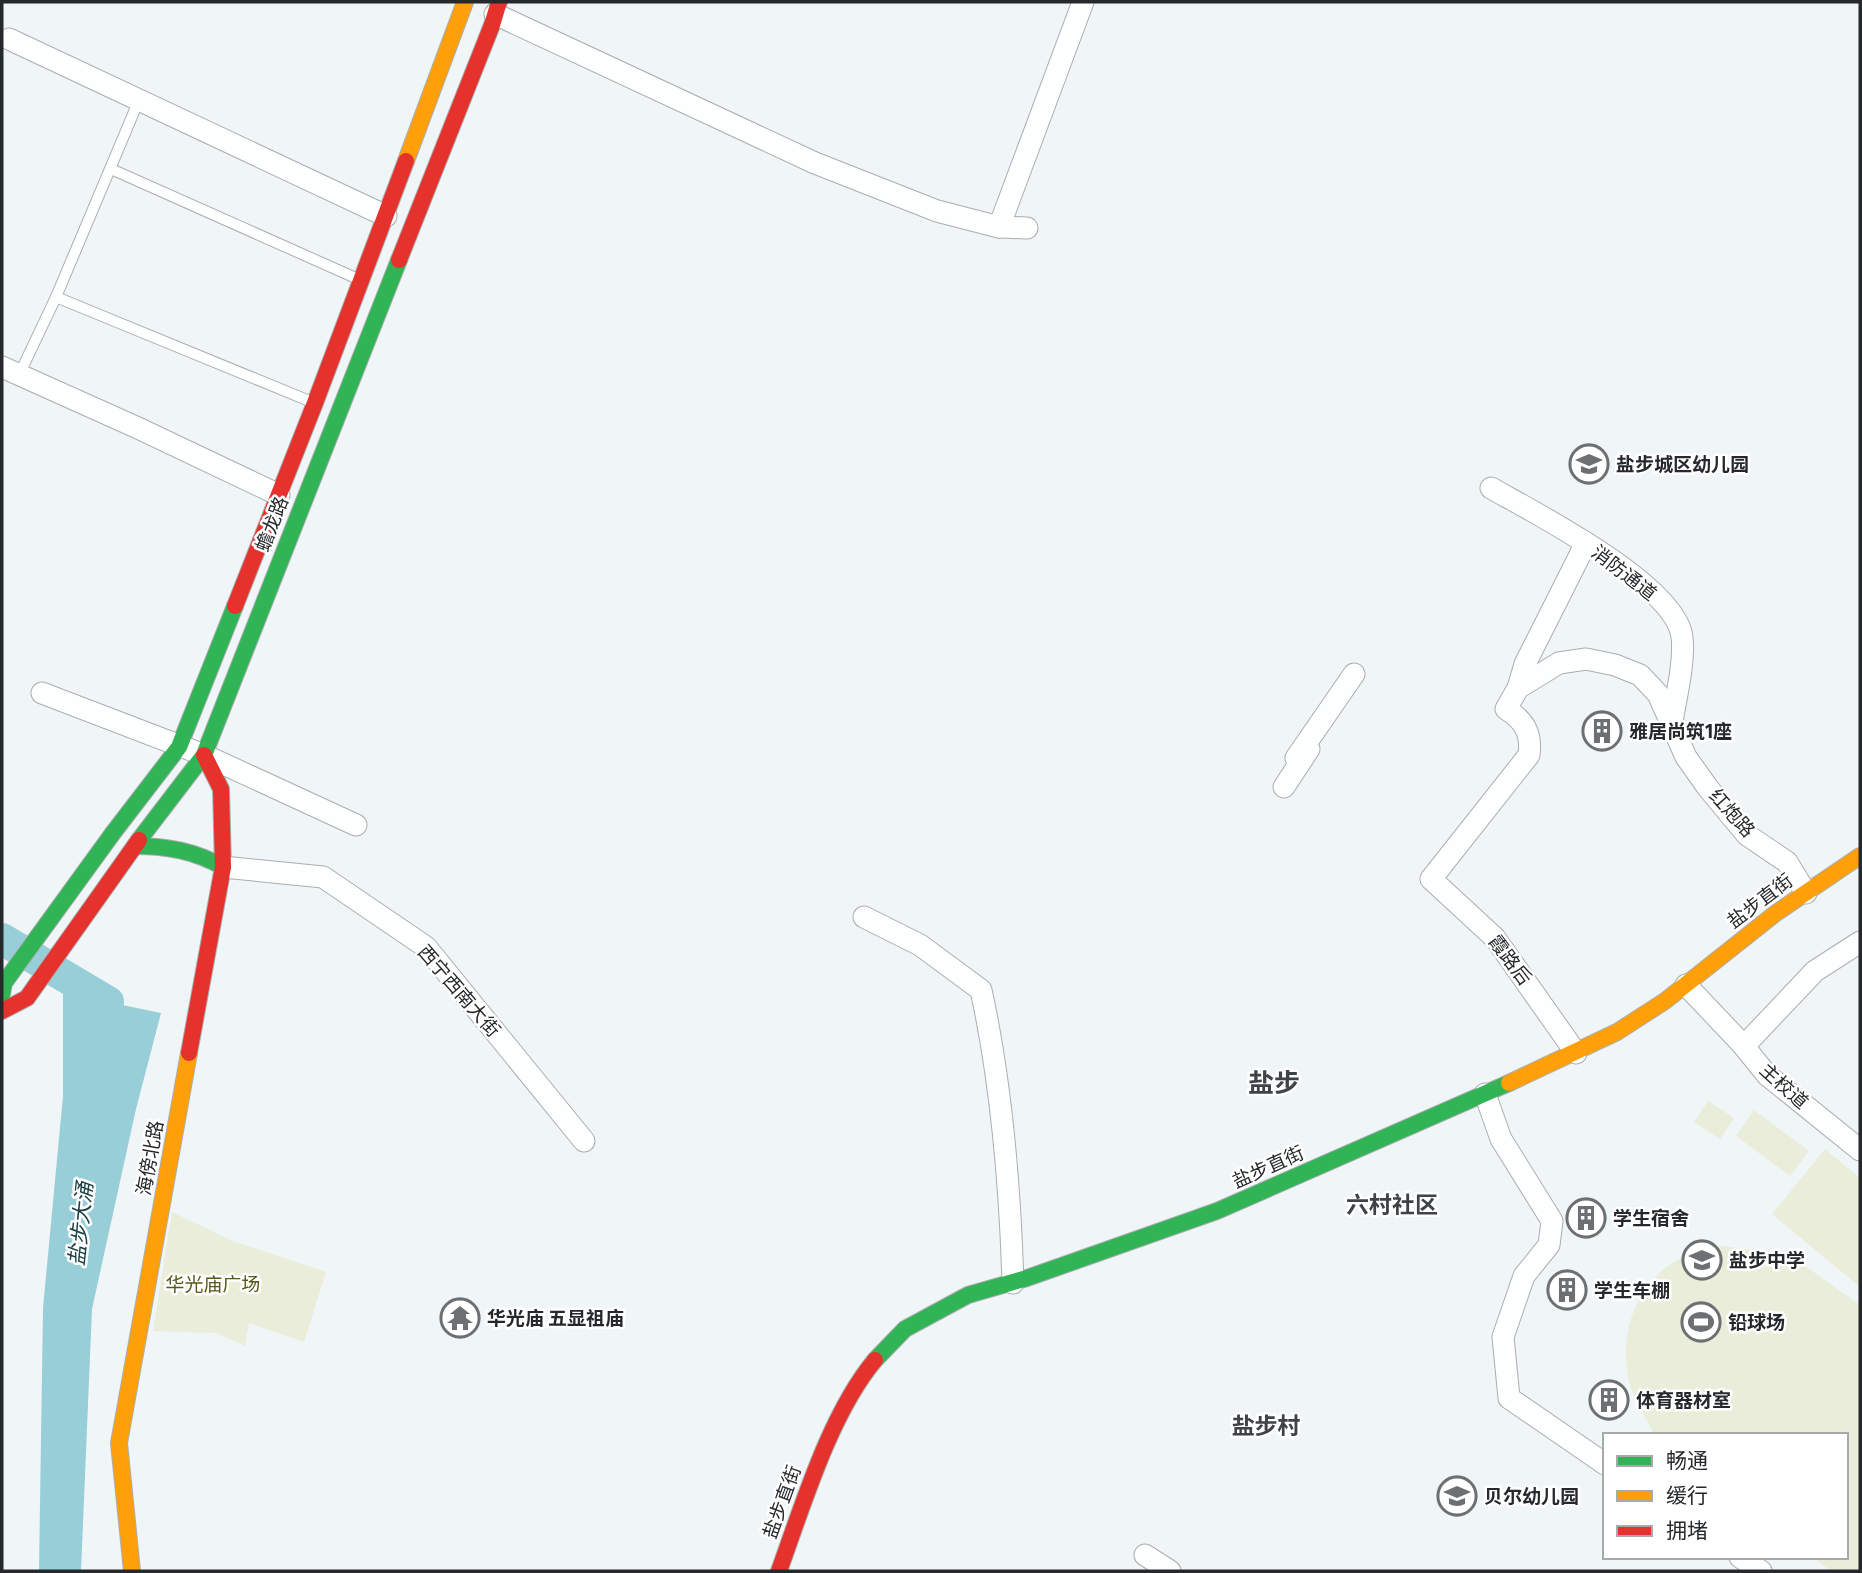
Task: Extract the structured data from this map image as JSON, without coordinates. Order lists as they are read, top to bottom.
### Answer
{
  "streets": {
    "street": [
      "蟾龙路",
      "消防通道",
      "红炮路",
      "盐步直街",
      "霞路后",
      "西宁西南大街",
      "主校道",
      "海傍北路"
    ]
  },
  "crossings": [
    ["蟾龙路", "海傍北路"],
    ["消防通道", "红炮路"],
    ["红炮路", "盐步直街"],
    ["红炮路", "霞路后"],
    ["盐步直街", "霞路后"],
    ["盐步直街", "主校道"],
    ["西宁西南大街", "海傍北路"]
  ],
  "districts": ["盐步", "六村社区", "盐步村"],
  "water": ["盐步大涌"],
  "parks": ["华光庙广场"],
  "places": {
    "school or university": ["盐步城区幼儿园", "盐步中学", "贝尔幼儿园"],
    "building": [
      "雅居尚筑1座",
      "学生宿舍",
      "学生车棚",
      "体育器材室"
    ],
    "temple": ["华光庙 五显祖庙"],
    "sports": ["铅球场"]
  },
  "legend": ["畅通", "缓行", "拥堵"]
}
